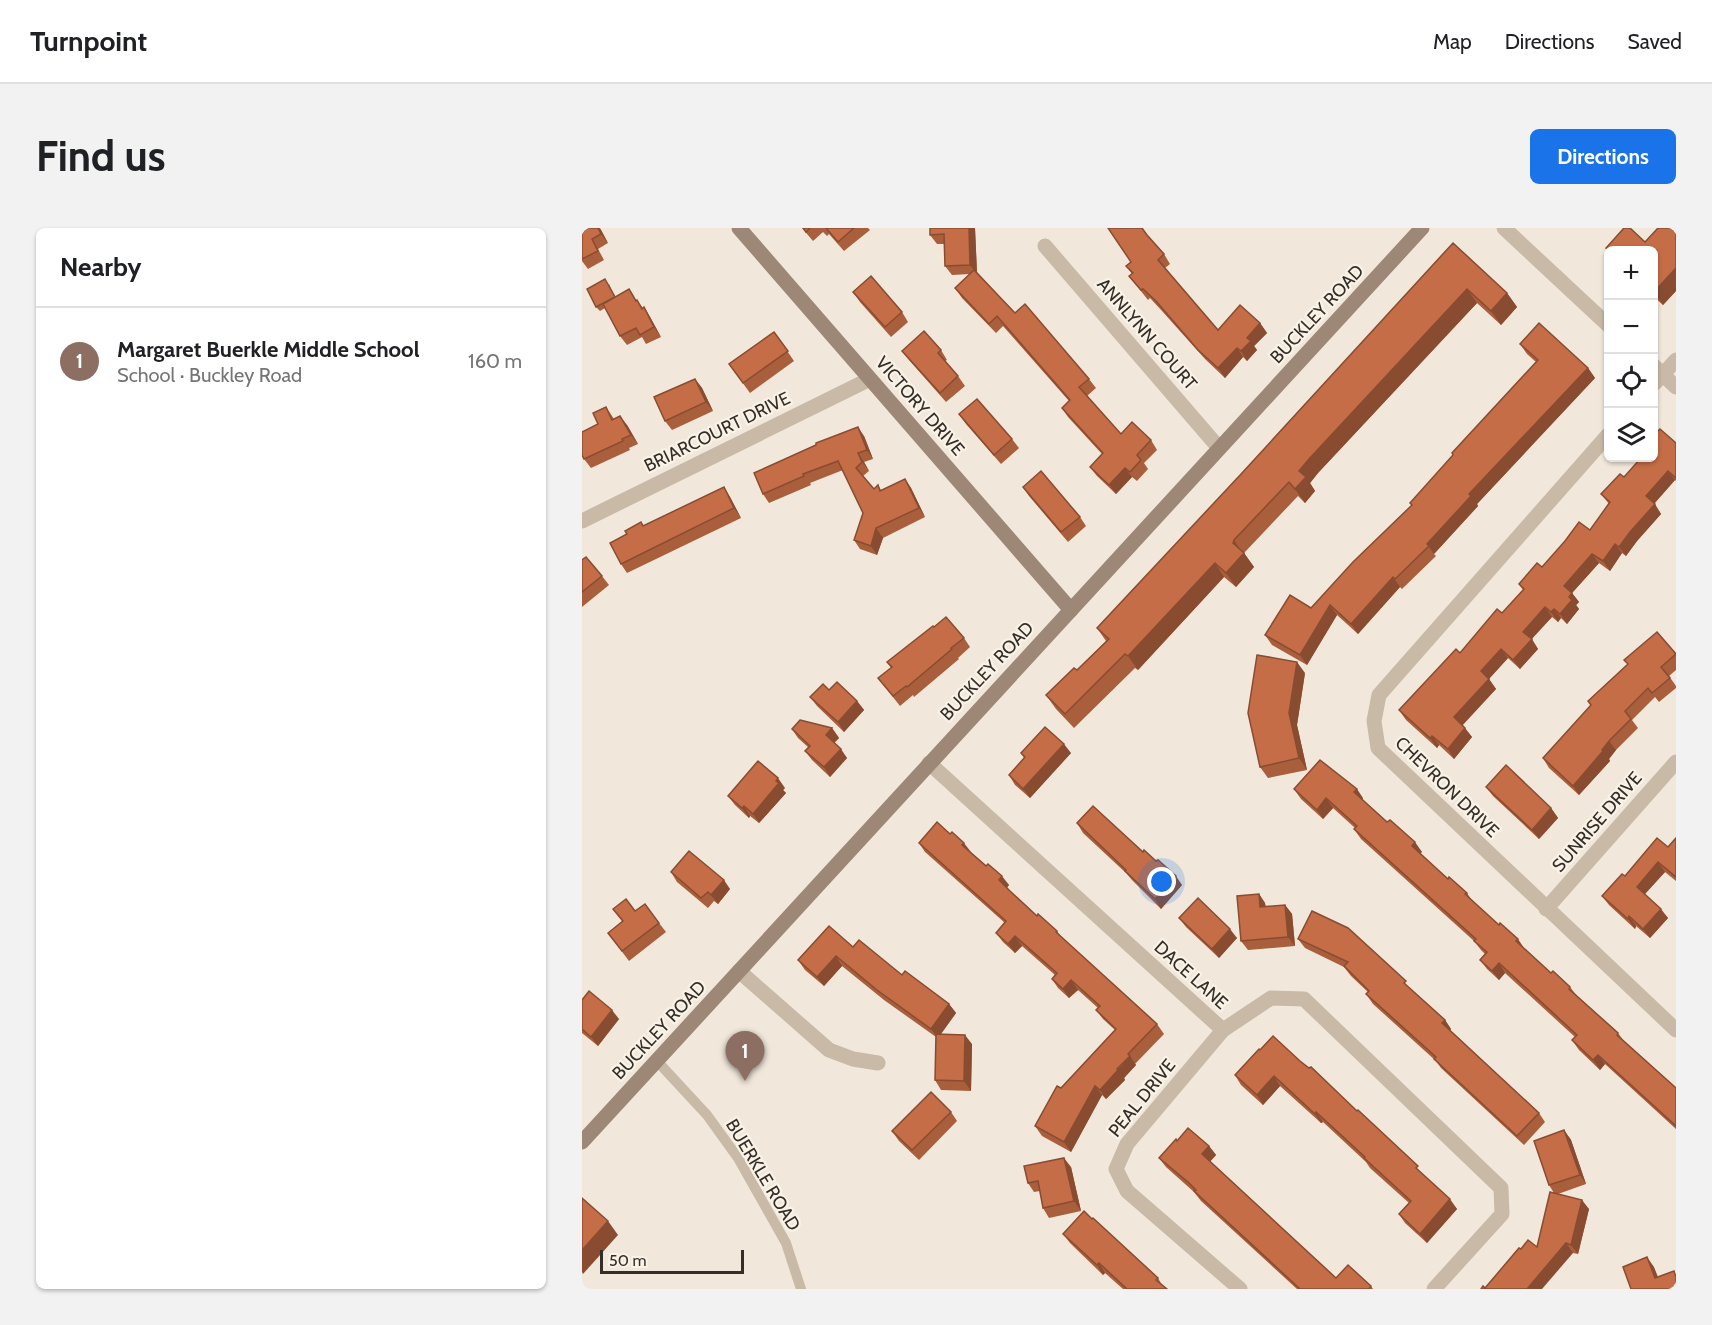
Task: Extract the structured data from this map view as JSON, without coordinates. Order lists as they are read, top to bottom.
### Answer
{
  "streets": {
    "street": [
      "BUCKLEY ROAD",
      "ANNLYNN COURT",
      "VICTORY DRIVE",
      "BRIARCOURT DRIVE",
      "CHEVRON DRIVE",
      "SUNRISE DRIVE",
      "DACE LANE",
      "PEAL DRIVE"
    ],
    "lane": ["BUERKLE ROAD"]
  },
  "crossings": [
    ["BUCKLEY ROAD", "ANNLYNN COURT"],
    ["BUCKLEY ROAD", "VICTORY DRIVE"],
    ["BUCKLEY ROAD", "DACE LANE"],
    ["BUCKLEY ROAD", "BUERKLE ROAD"],
    ["VICTORY DRIVE", "BRIARCOURT DRIVE"],
    ["CHEVRON DRIVE", "SUNRISE DRIVE"],
    ["DACE LANE", "PEAL DRIVE"]
  ],
  "scale_bar": "50 m",
  "page": {
    "header": "Turnpoint",
    "nav": ["Map", "Directions", "Saved"],
    "buttons": "Directions",
    "title": "Find us",
    "heading": "Nearby",
    "map_buttons": ["+", "−"],
    "list": [
      {
        "mark": "1",
        "name": "Margaret Buerkle Middle School",
        "note": "School · Buckley Road",
        "value": "160 m"
      }
    ],
    "pins": "1",
    "scale": "50 m"
  }
}
